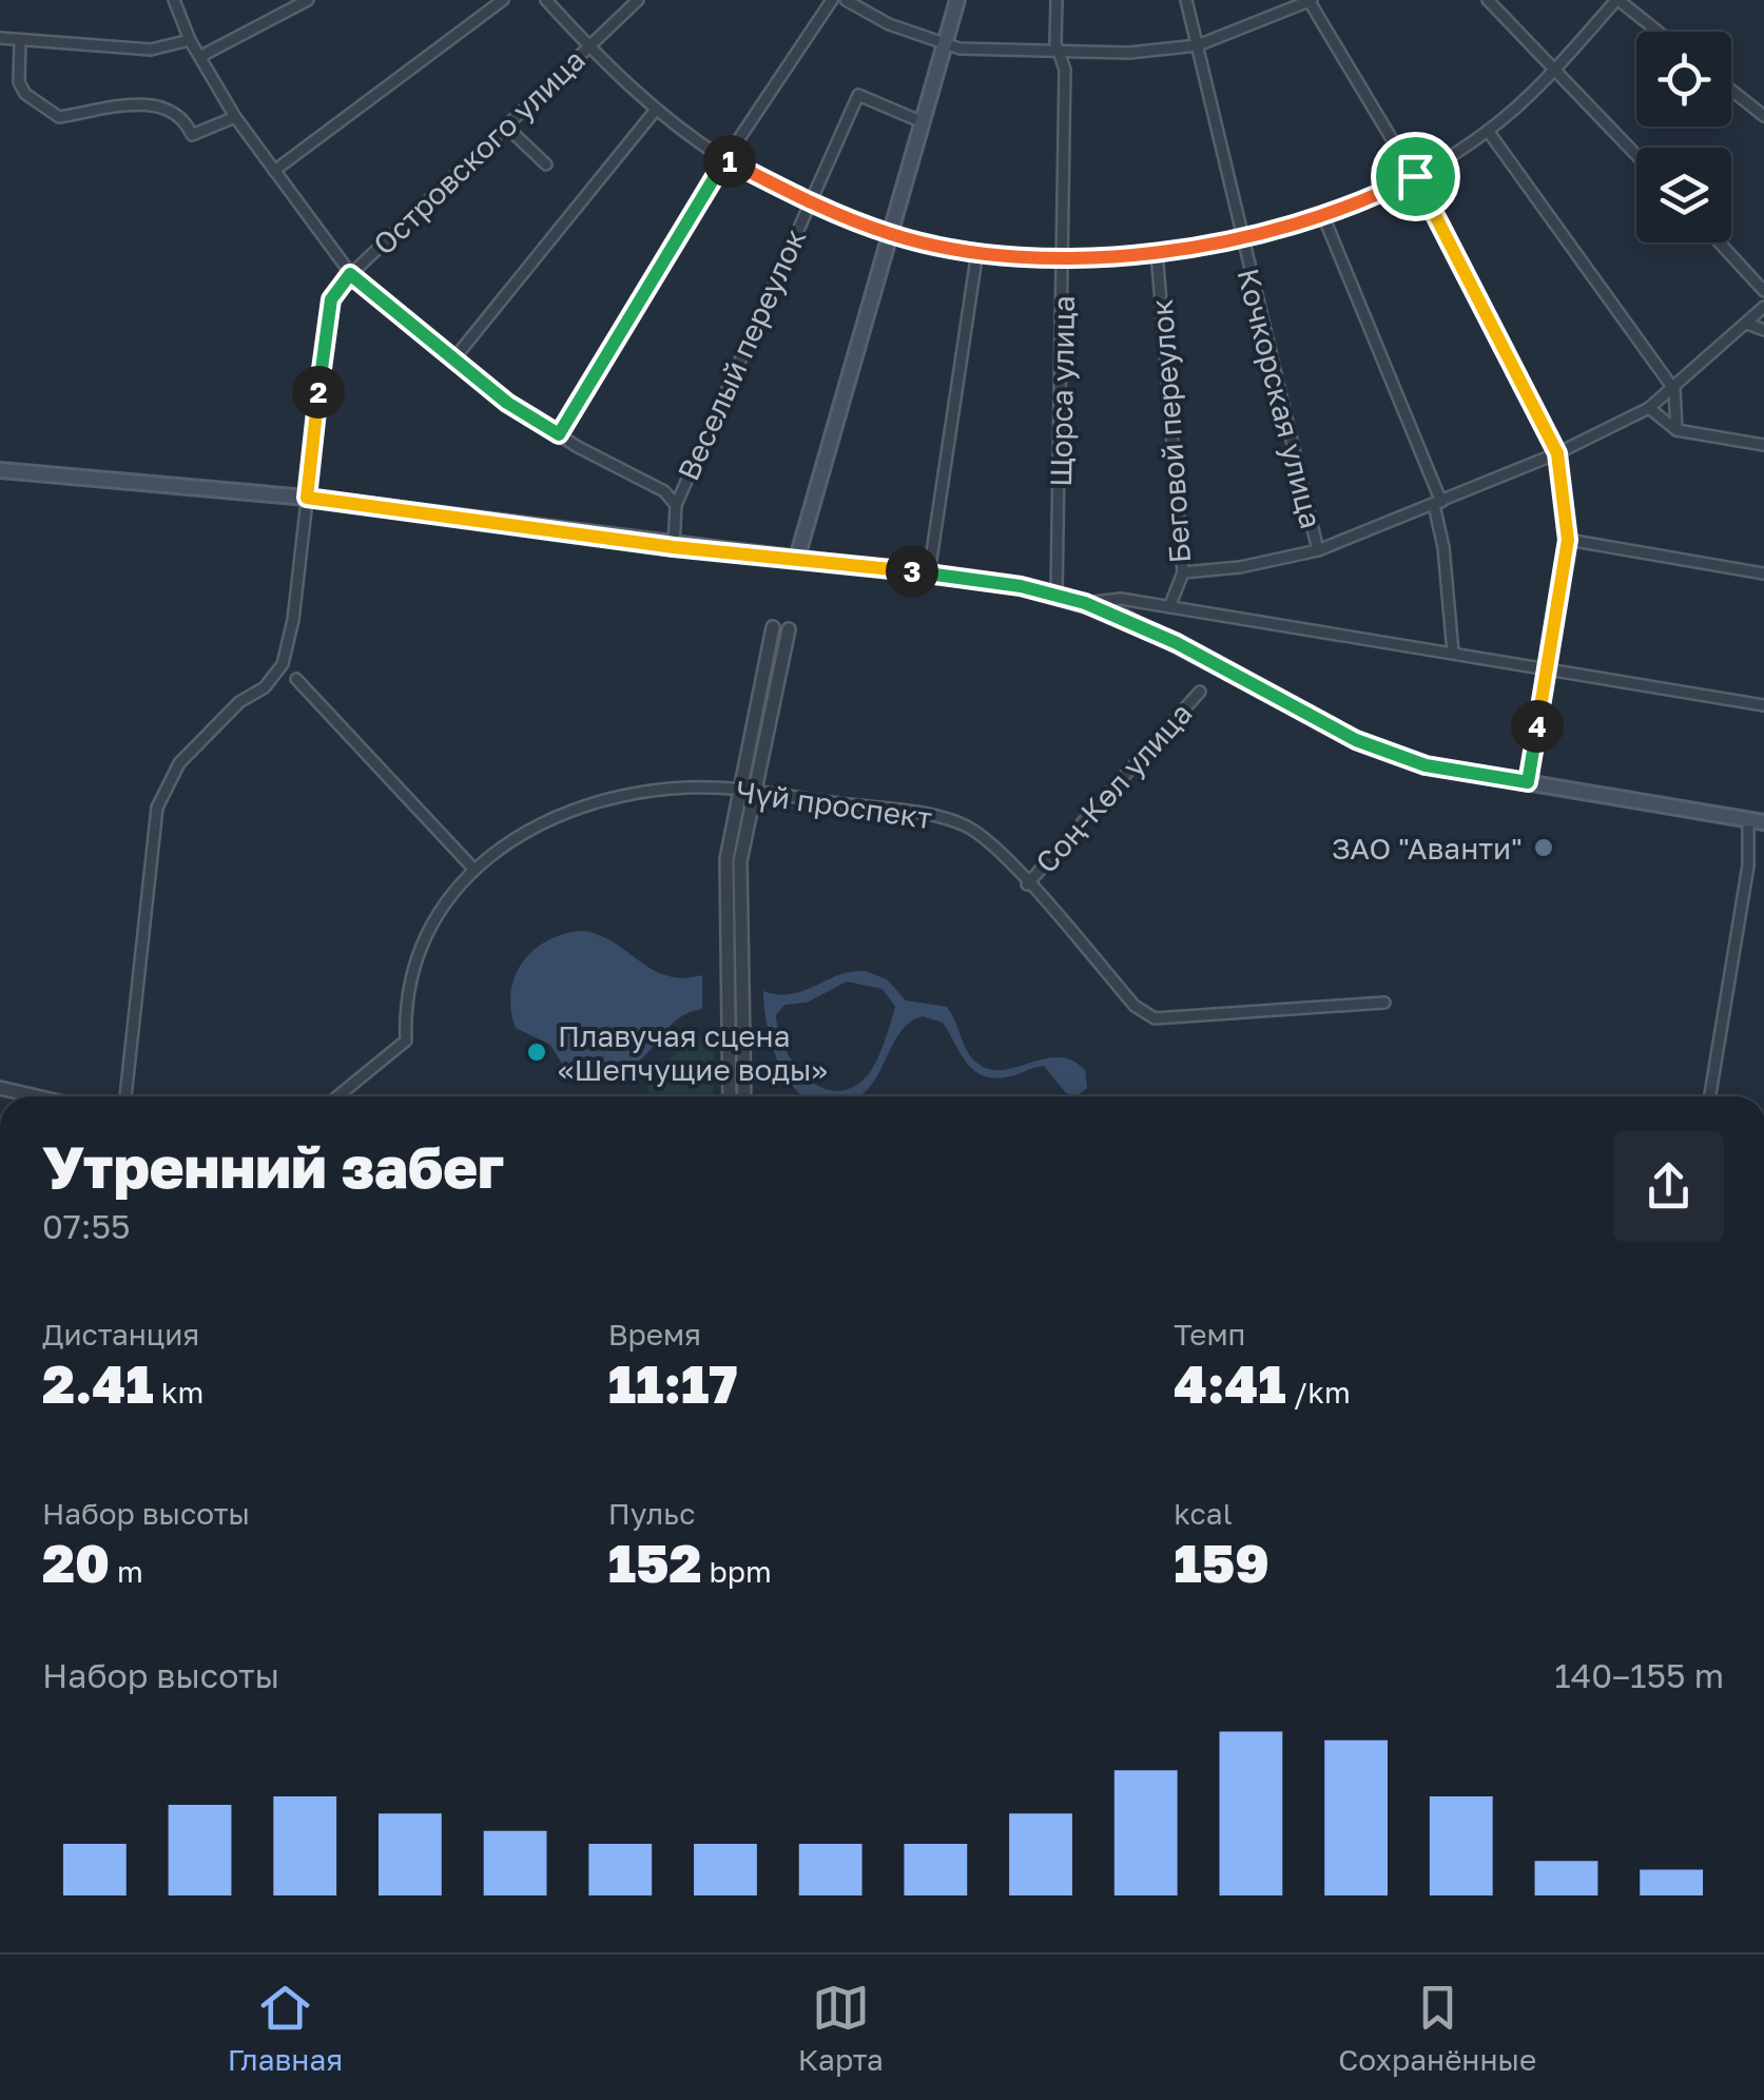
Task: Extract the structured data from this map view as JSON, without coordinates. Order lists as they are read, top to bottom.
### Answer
{
  "streets": {
    "street": [
      "Островского улица",
      "Веселый переулок",
      "Щорса улица",
      "Кочкорская улица",
      "Беговой переулок",
      "Соң-Көл улица",
      "Чүй проспект"
    ]
  },
  "crossings": [
    ["Соң-Көл улица", "Чүй проспект"]
  ],
  "places": ["ЗАО \"Аванти\"", "Плавучая сцена «Шепчущие воды»"],
  "page": {
    "pins": [
      "1",
      "2",
      "3",
      "4"
    ],
    "heading": ["Утренний забег", "07:55"],
    "stats": [
      ["Дистанция", "2.41 km"],
      ["Время", "11:17"],
      ["Темп", "4:41 /km"],
      ["Набор высоты", "20 m"],
      ["Пульс", "152 bpm"],
      ["kcal", "159"]
    ],
    "chart": ["Набор высоты", "140–155 m"],
    "tabs": ["Главная", "Карта", "Сохранённые"]
  }
}
